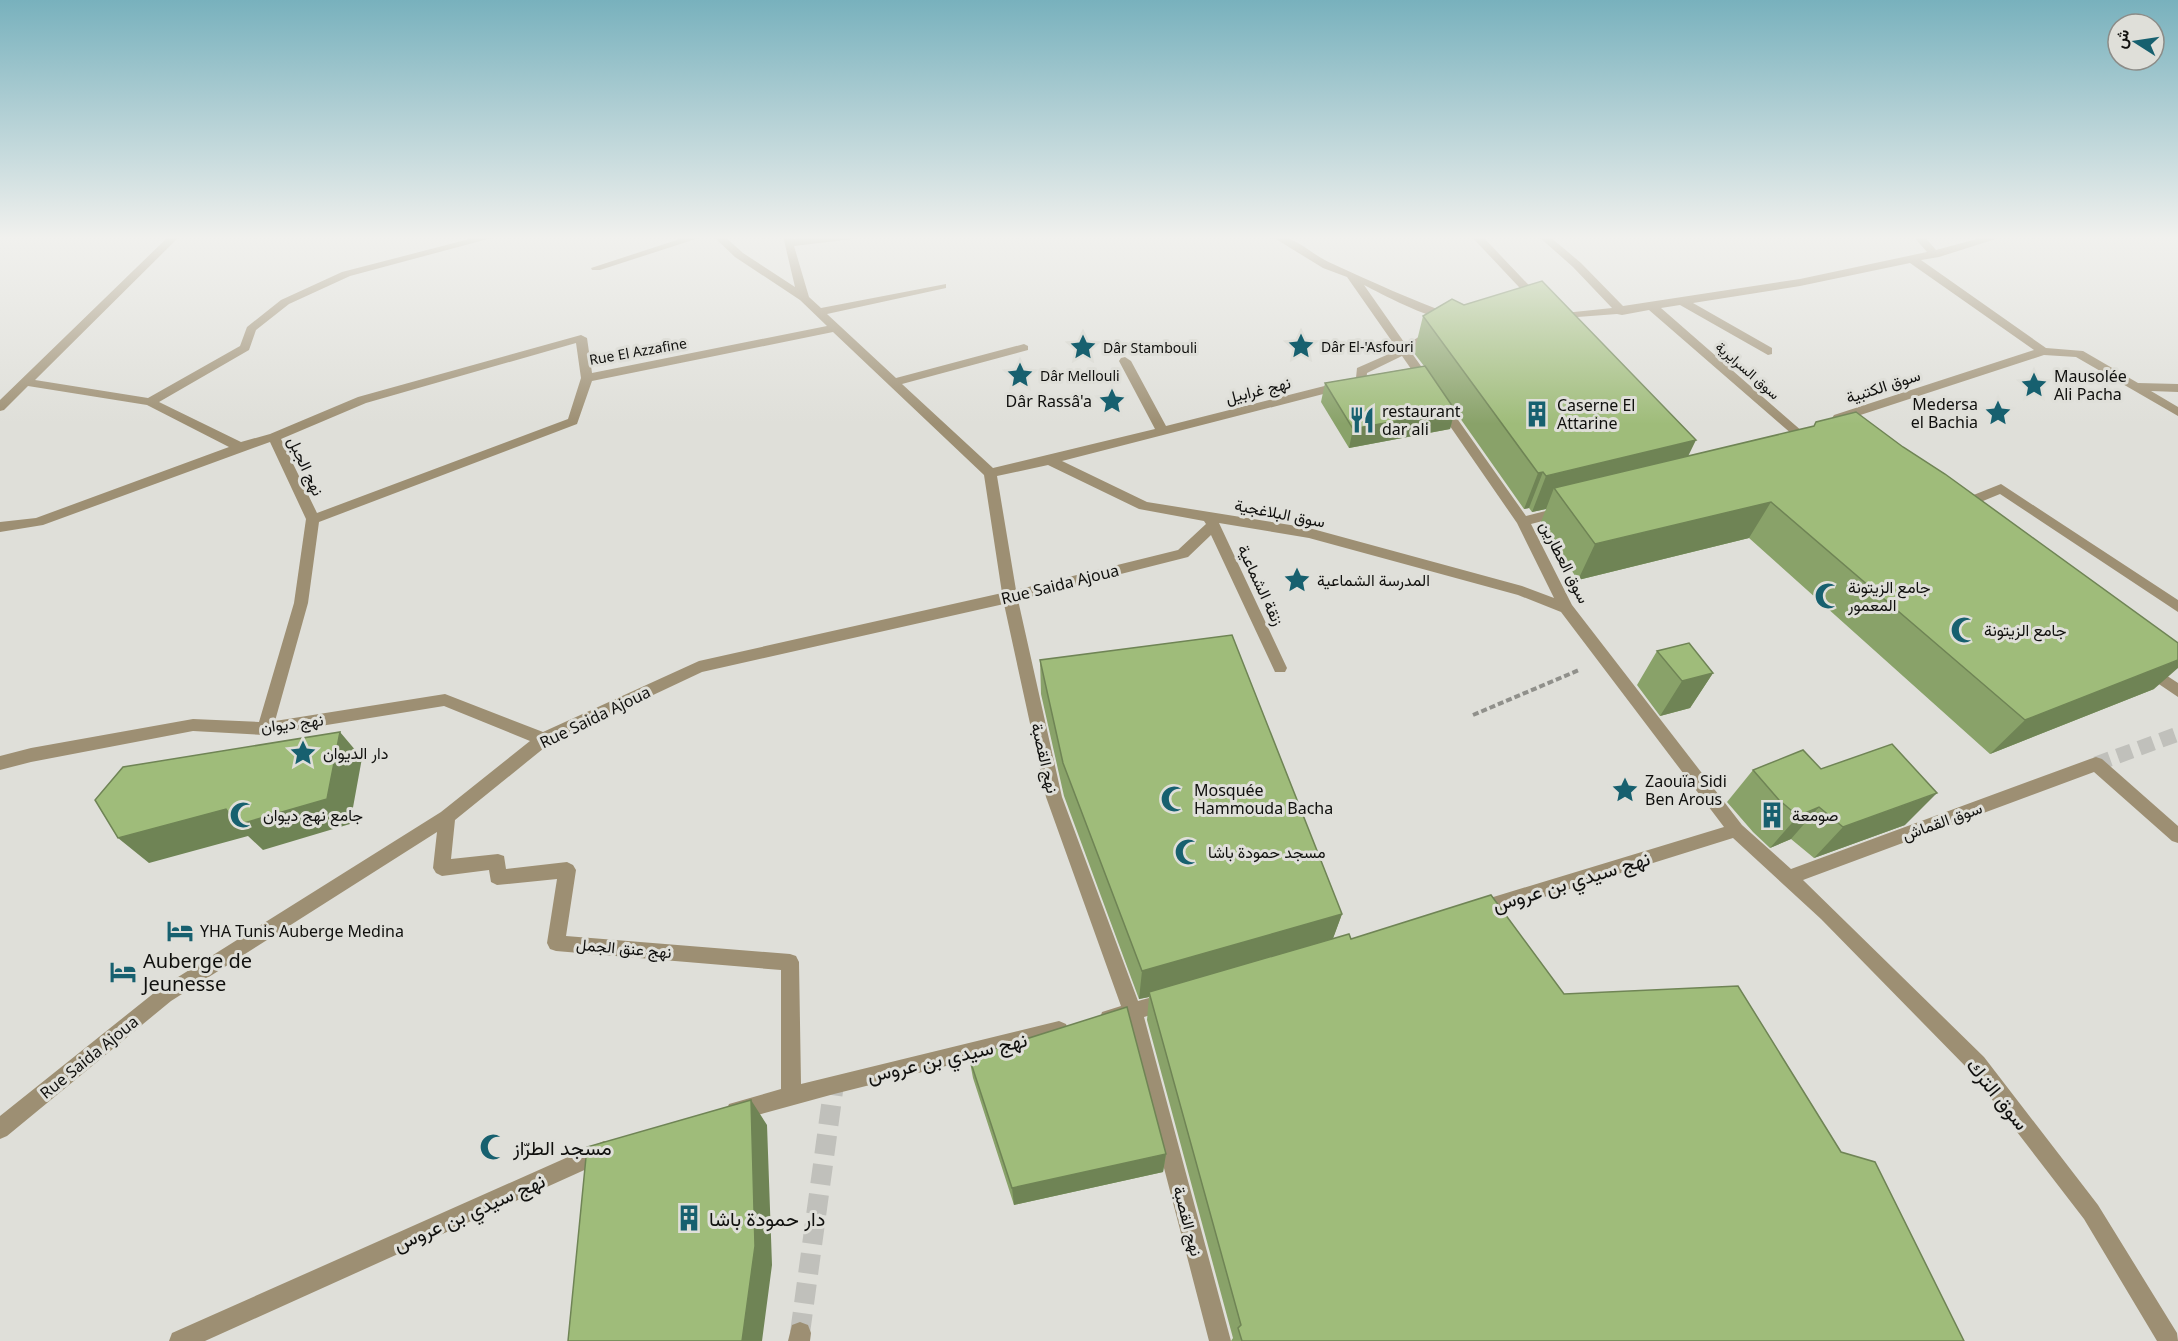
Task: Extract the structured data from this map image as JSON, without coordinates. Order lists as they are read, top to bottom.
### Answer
{
  "streets": {
    "street": [
      "Rue El Azzafine",
      "سوق السرايرية",
      "سوق الكتبية",
      "نهج غرابيل",
      "نهج الجبل",
      "سوق البلاغجية",
      "سوق العطارين",
      "Rue Saida Ajoua",
      "زنقة الشماعية",
      "نهج ديوان",
      "نهج القصبة",
      "سوق القماش",
      "نهج سيدي بن عروس",
      "نهج عنق الجمل",
      "سوق الترك"
    ]
  },
  "crossings": [
    ["Rue El Azzafine", "نهج الجبل"],
    ["سوق السرايرية", "سوق الكتبية"],
    ["نهج غرابيل", "سوق البلاغجية"],
    ["نهج غرابيل", "سوق العطارين"],
    ["نهج الجبل", "نهج ديوان"],
    ["سوق البلاغجية", "سوق العطارين"],
    ["سوق البلاغجية", "Rue Saida Ajoua"],
    ["سوق البلاغجية", "زنقة الشماعية"],
    ["سوق العطارين", "سوق القماش"],
    ["سوق العطارين", "نهج سيدي بن عروس"],
    ["سوق العطارين", "سوق الترك"],
    ["Rue Saida Ajoua", "زنقة الشماعية"],
    ["Rue Saida Ajoua", "نهج ديوان"],
    ["Rue Saida Ajoua", "نهج القصبة"],
    ["Rue Saida Ajoua", "نهج عنق الجمل"],
    ["سوق القماش", "سوق الترك"],
    ["نهج سيدي بن عروس", "نهج عنق الجمل"]
  ],
  "places": {
    "place": [
      "Dâr El-'Asfouri",
      "Dâr Stambouli",
      "Dâr Mellouli",
      "Mausolée Ali Pacha",
      "Dâr Rassâ'a",
      "Medersa el Bachia",
      "المدرسة الشماعية",
      "دار الديوان",
      "Zaouïa Sidi Ben Arous"
    ],
    "building": ["Caserne El Attarine", "صومعة", "دار حمودة باشا"],
    "restaurant": ["restaurant dar ali"],
    "mosque": [
      "جامع الزيتونة المعمور",
      "جامع الزيتونة",
      "Mosquée Hammouda Bacha",
      "جامع نهج ديوان",
      "مسجد حمودة باشا",
      "مسجد الطرّاز"
    ],
    "hotel": ["YHA Tunis Auberge Medina", "Auberge de Jeunesse"]
  },
  "north": "left"
}
